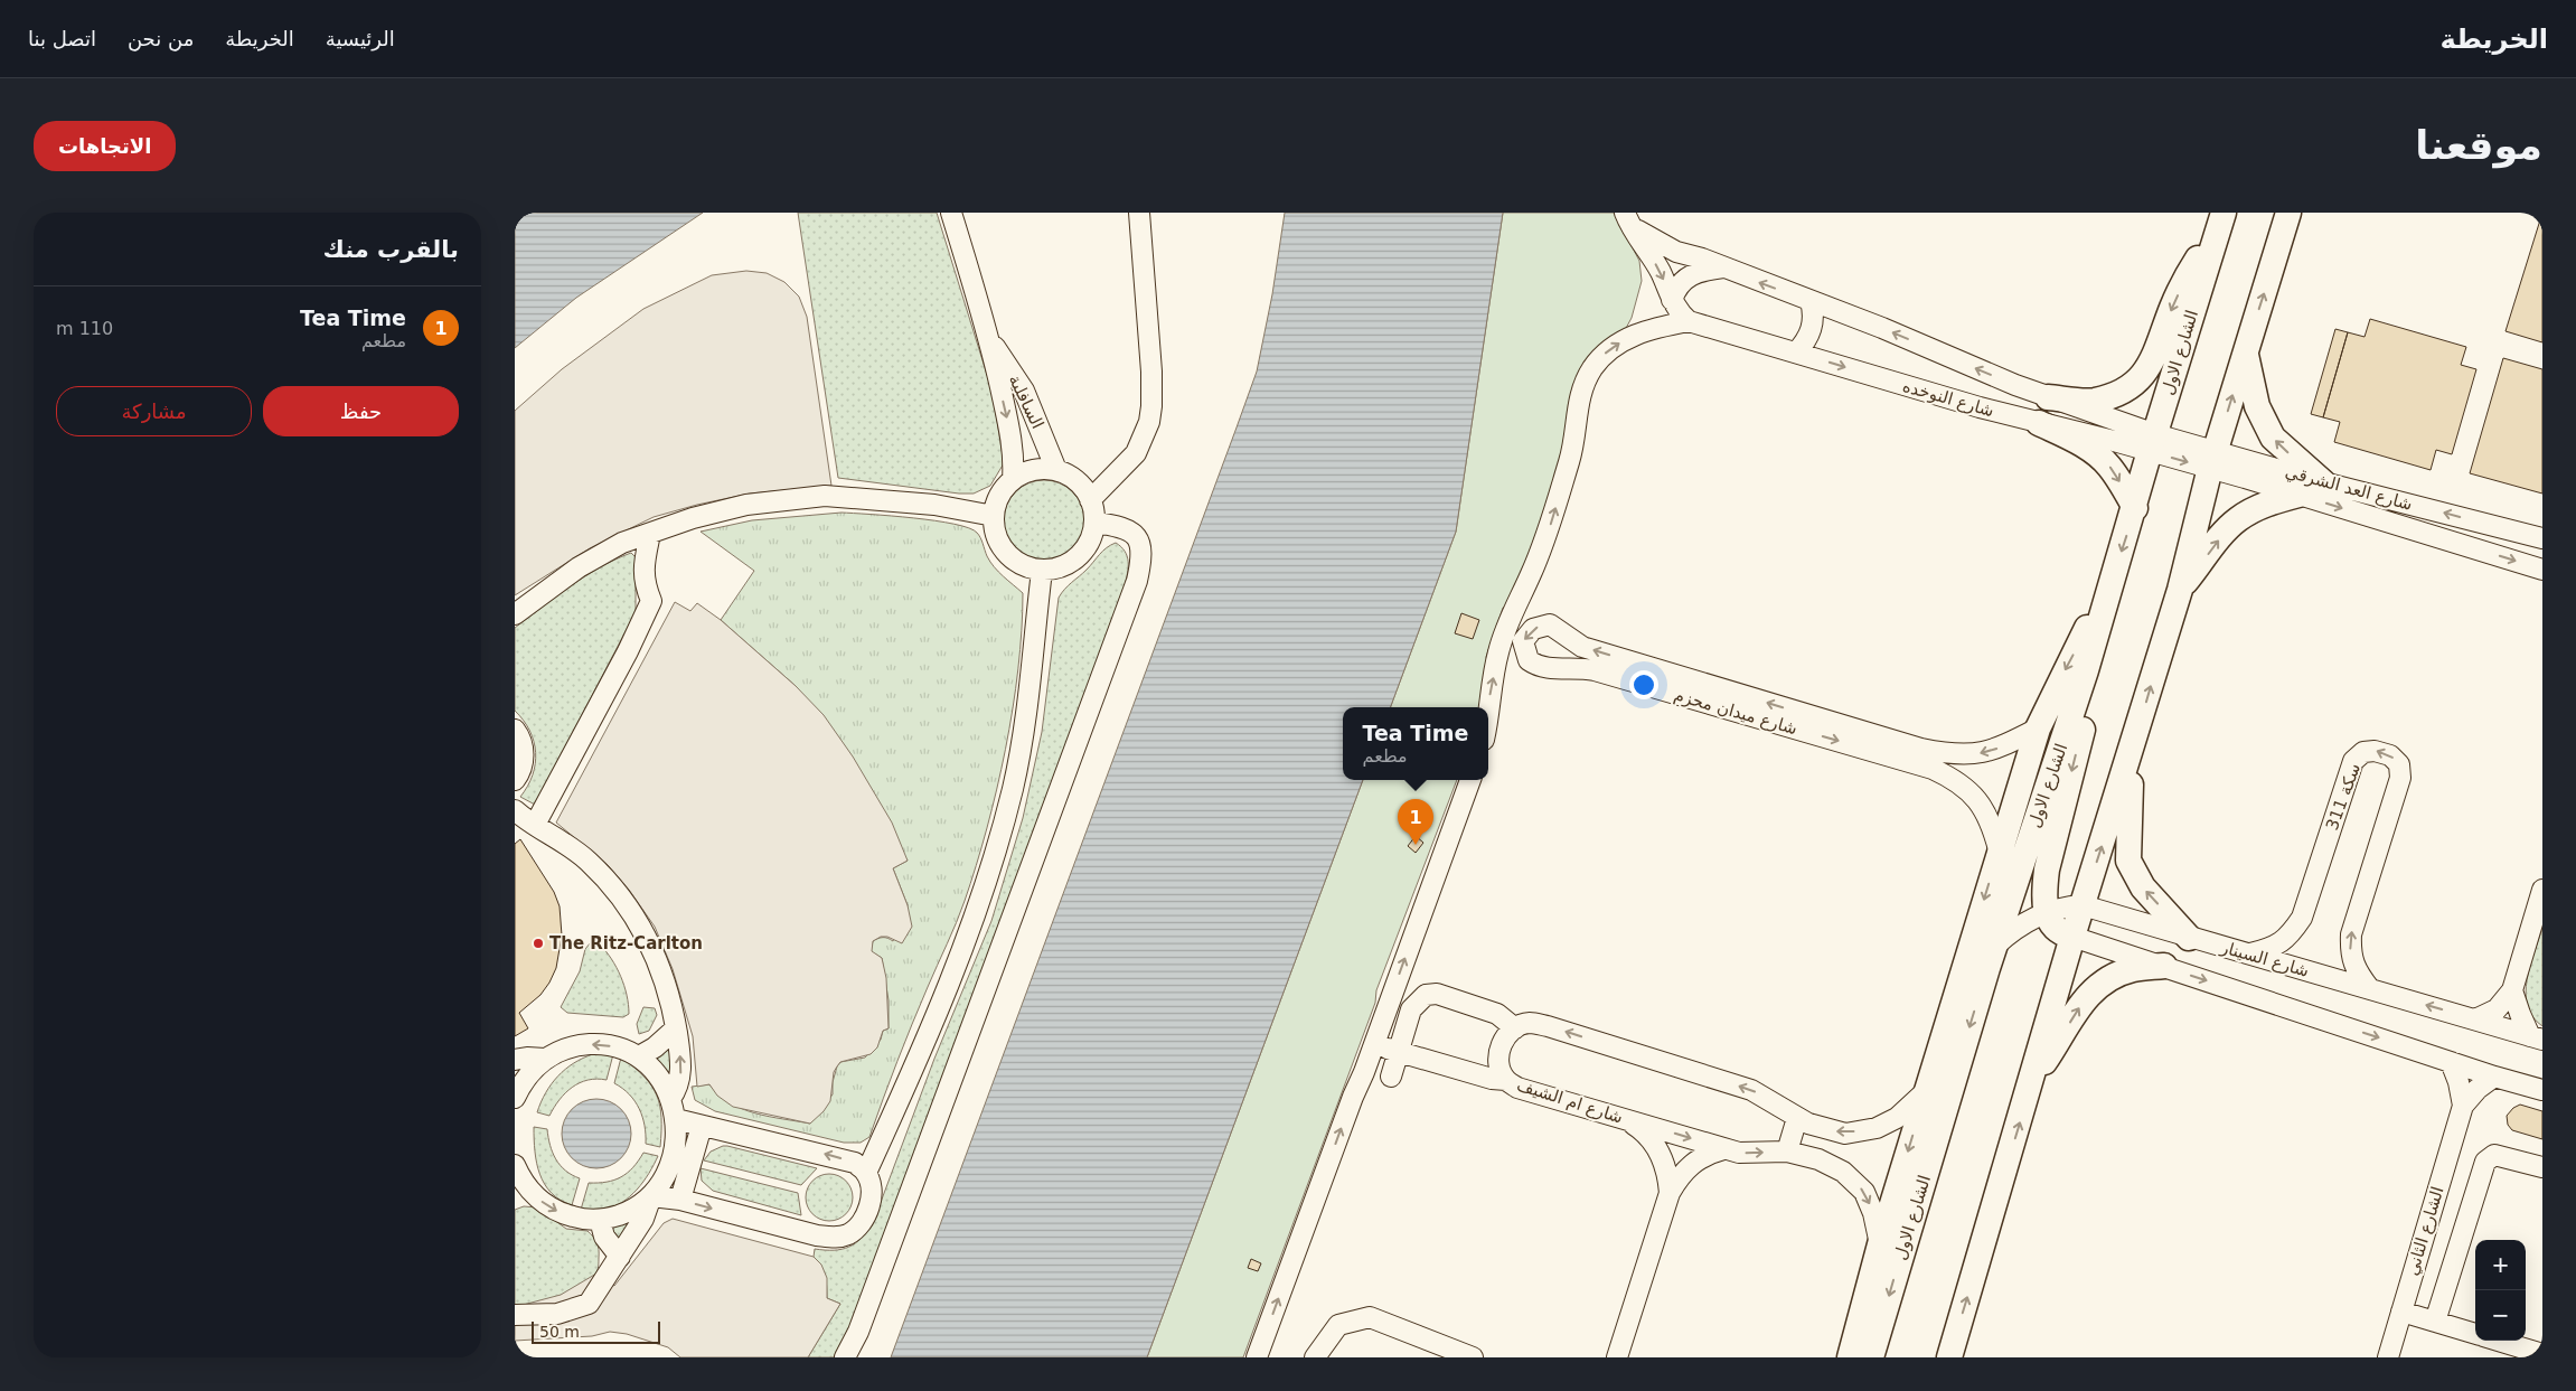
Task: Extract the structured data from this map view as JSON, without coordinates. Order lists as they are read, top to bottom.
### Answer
{
  "streets": {
    "main road": ["الشارع الاول"],
    "street": [
      "شارع النوخده",
      "السافلية",
      "شارع العد الشرقي",
      "شارع ميدان محزم",
      "سكة 311",
      "شارع السينار",
      "شارع ام الشيف",
      "الشارع الثاني"
    ]
  },
  "crossings": [
    ["الشارع الاول", "شارع النوخده"],
    ["الشارع الاول", "شارع العد الشرقي"],
    ["الشارع الاول", "شارع السينار"],
    ["شارع النوخده", "شارع العد الشرقي"],
    ["سكة 311", "شارع السينار"]
  ],
  "places": ["The Ritz-Carlton"],
  "scale_bar": "50 m",
  "page": {
    "header": "الخريطة",
    "nav": [
      "الرئيسية",
      "الخريطة",
      "من نحن",
      "اتصل بنا"
    ],
    "buttons": [
      "الاتجاهات",
      ["حفظ", "مشاركة"]
    ],
    "title": "موقعنا",
    "heading": "بالقرب منك",
    "list": [
      {
        "mark": "1",
        "name": "Tea Time",
        "note": "مطعم",
        "value": "110 m"
      }
    ],
    "popup": ["Tea Time", "مطعم"],
    "pins": "1",
    "map_buttons": ["+", "−"],
    "scale": "50 m"
  }
}
